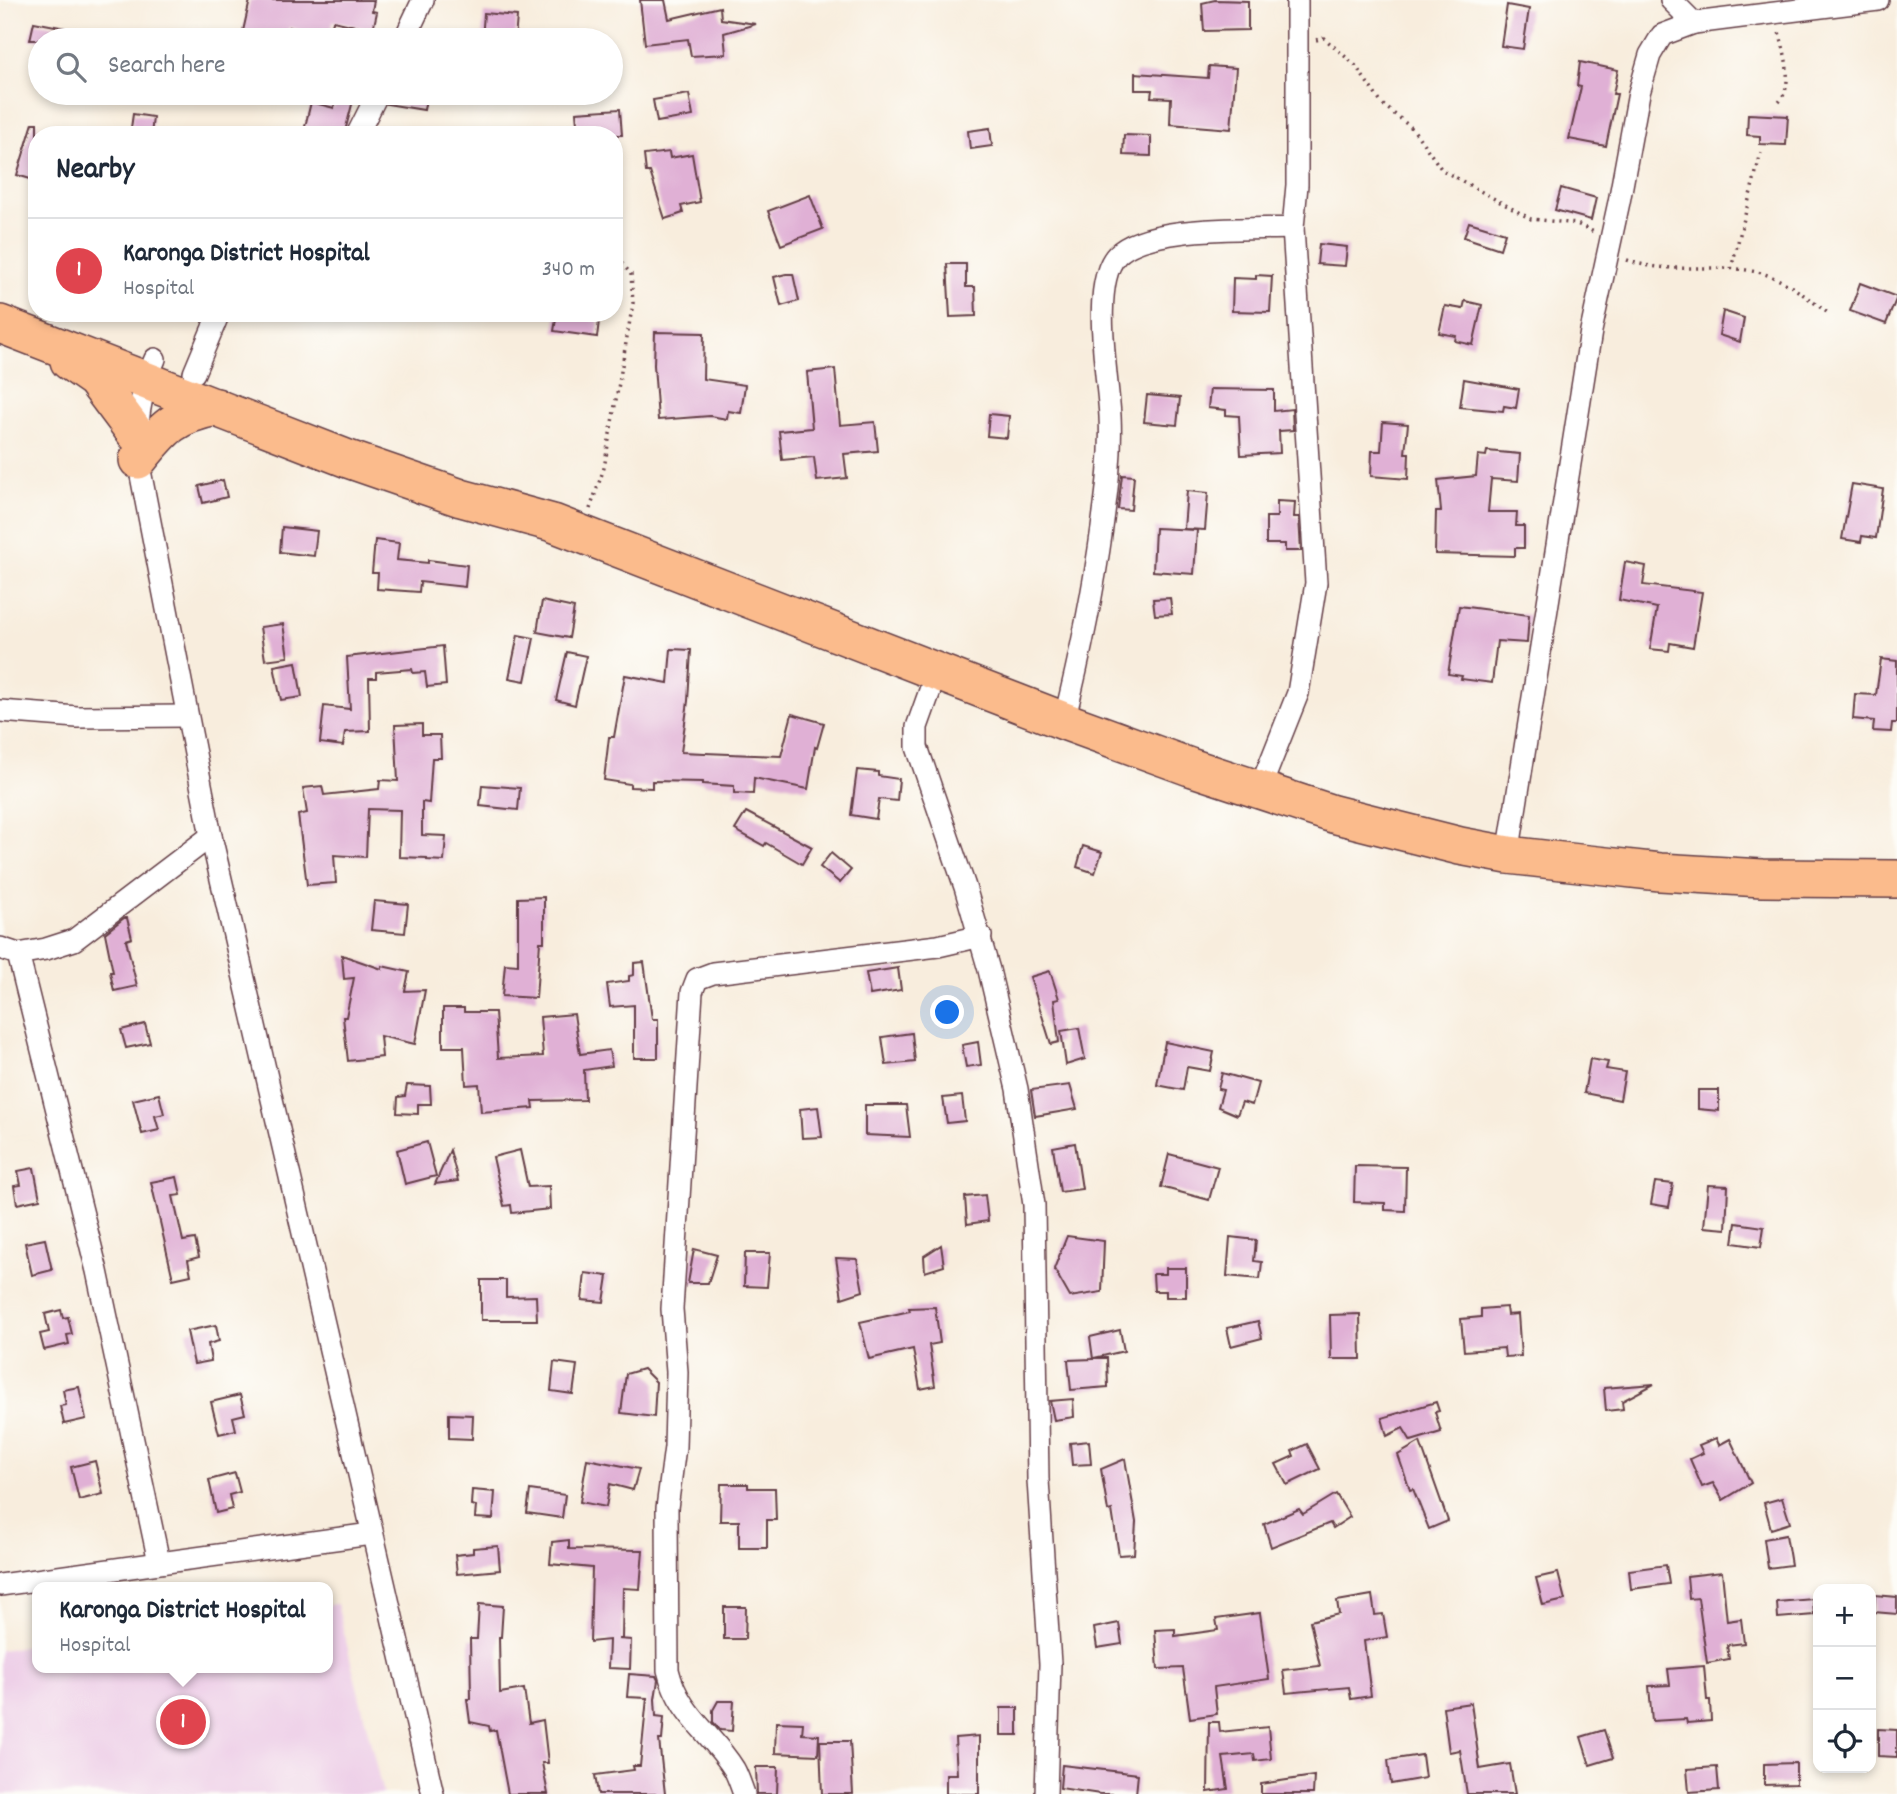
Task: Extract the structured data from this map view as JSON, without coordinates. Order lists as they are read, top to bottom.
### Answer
{
  "page": {
    "search": "Search here",
    "heading": "Nearby",
    "list": [
      {
        "mark": "1",
        "name": "Karonga District Hospital",
        "note": "Hospital",
        "value": "340 m"
      }
    ],
    "popup": ["Karonga District Hospital", "Hospital"],
    "map_buttons": ["+", "−"],
    "pins": "1"
  }
}
